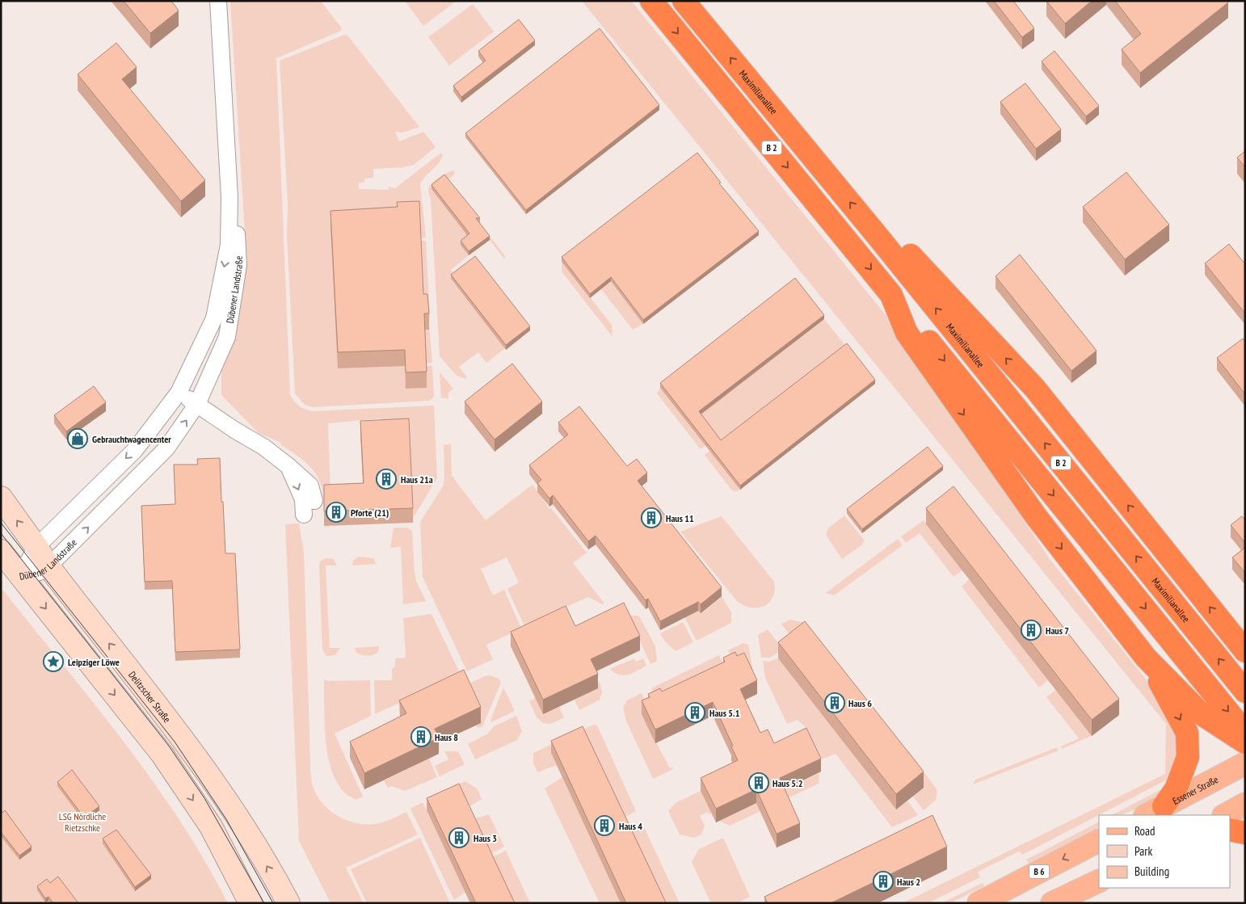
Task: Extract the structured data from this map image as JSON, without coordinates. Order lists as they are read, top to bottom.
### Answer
{
  "streets": {
    "highway": ["Maximilianallee", "B 2"],
    "main road": ["Delitzscher Straße", "Essener Straße", "B 6"],
    "street": ["Dübener Landstraße"]
  },
  "crossings": [
    ["Dübener Landstraße", "Delitzscher Straße"]
  ],
  "parks": ["LSG Nördliche Rietzschke"],
  "places": {
    "shop": ["Gebrauchtwagencenter"],
    "building": [
      "Haus 21a",
      "Pforte (21)",
      "Haus 11",
      "Haus 7",
      "Haus 6",
      "Haus 5.1",
      "Haus 8",
      "Haus 5.2",
      "Haus 4",
      "Haus 3",
      "Haus 2"
    ],
    "place": ["Leipziger Löwe"]
  },
  "legend": ["Road", "Park", "Building"]
}
